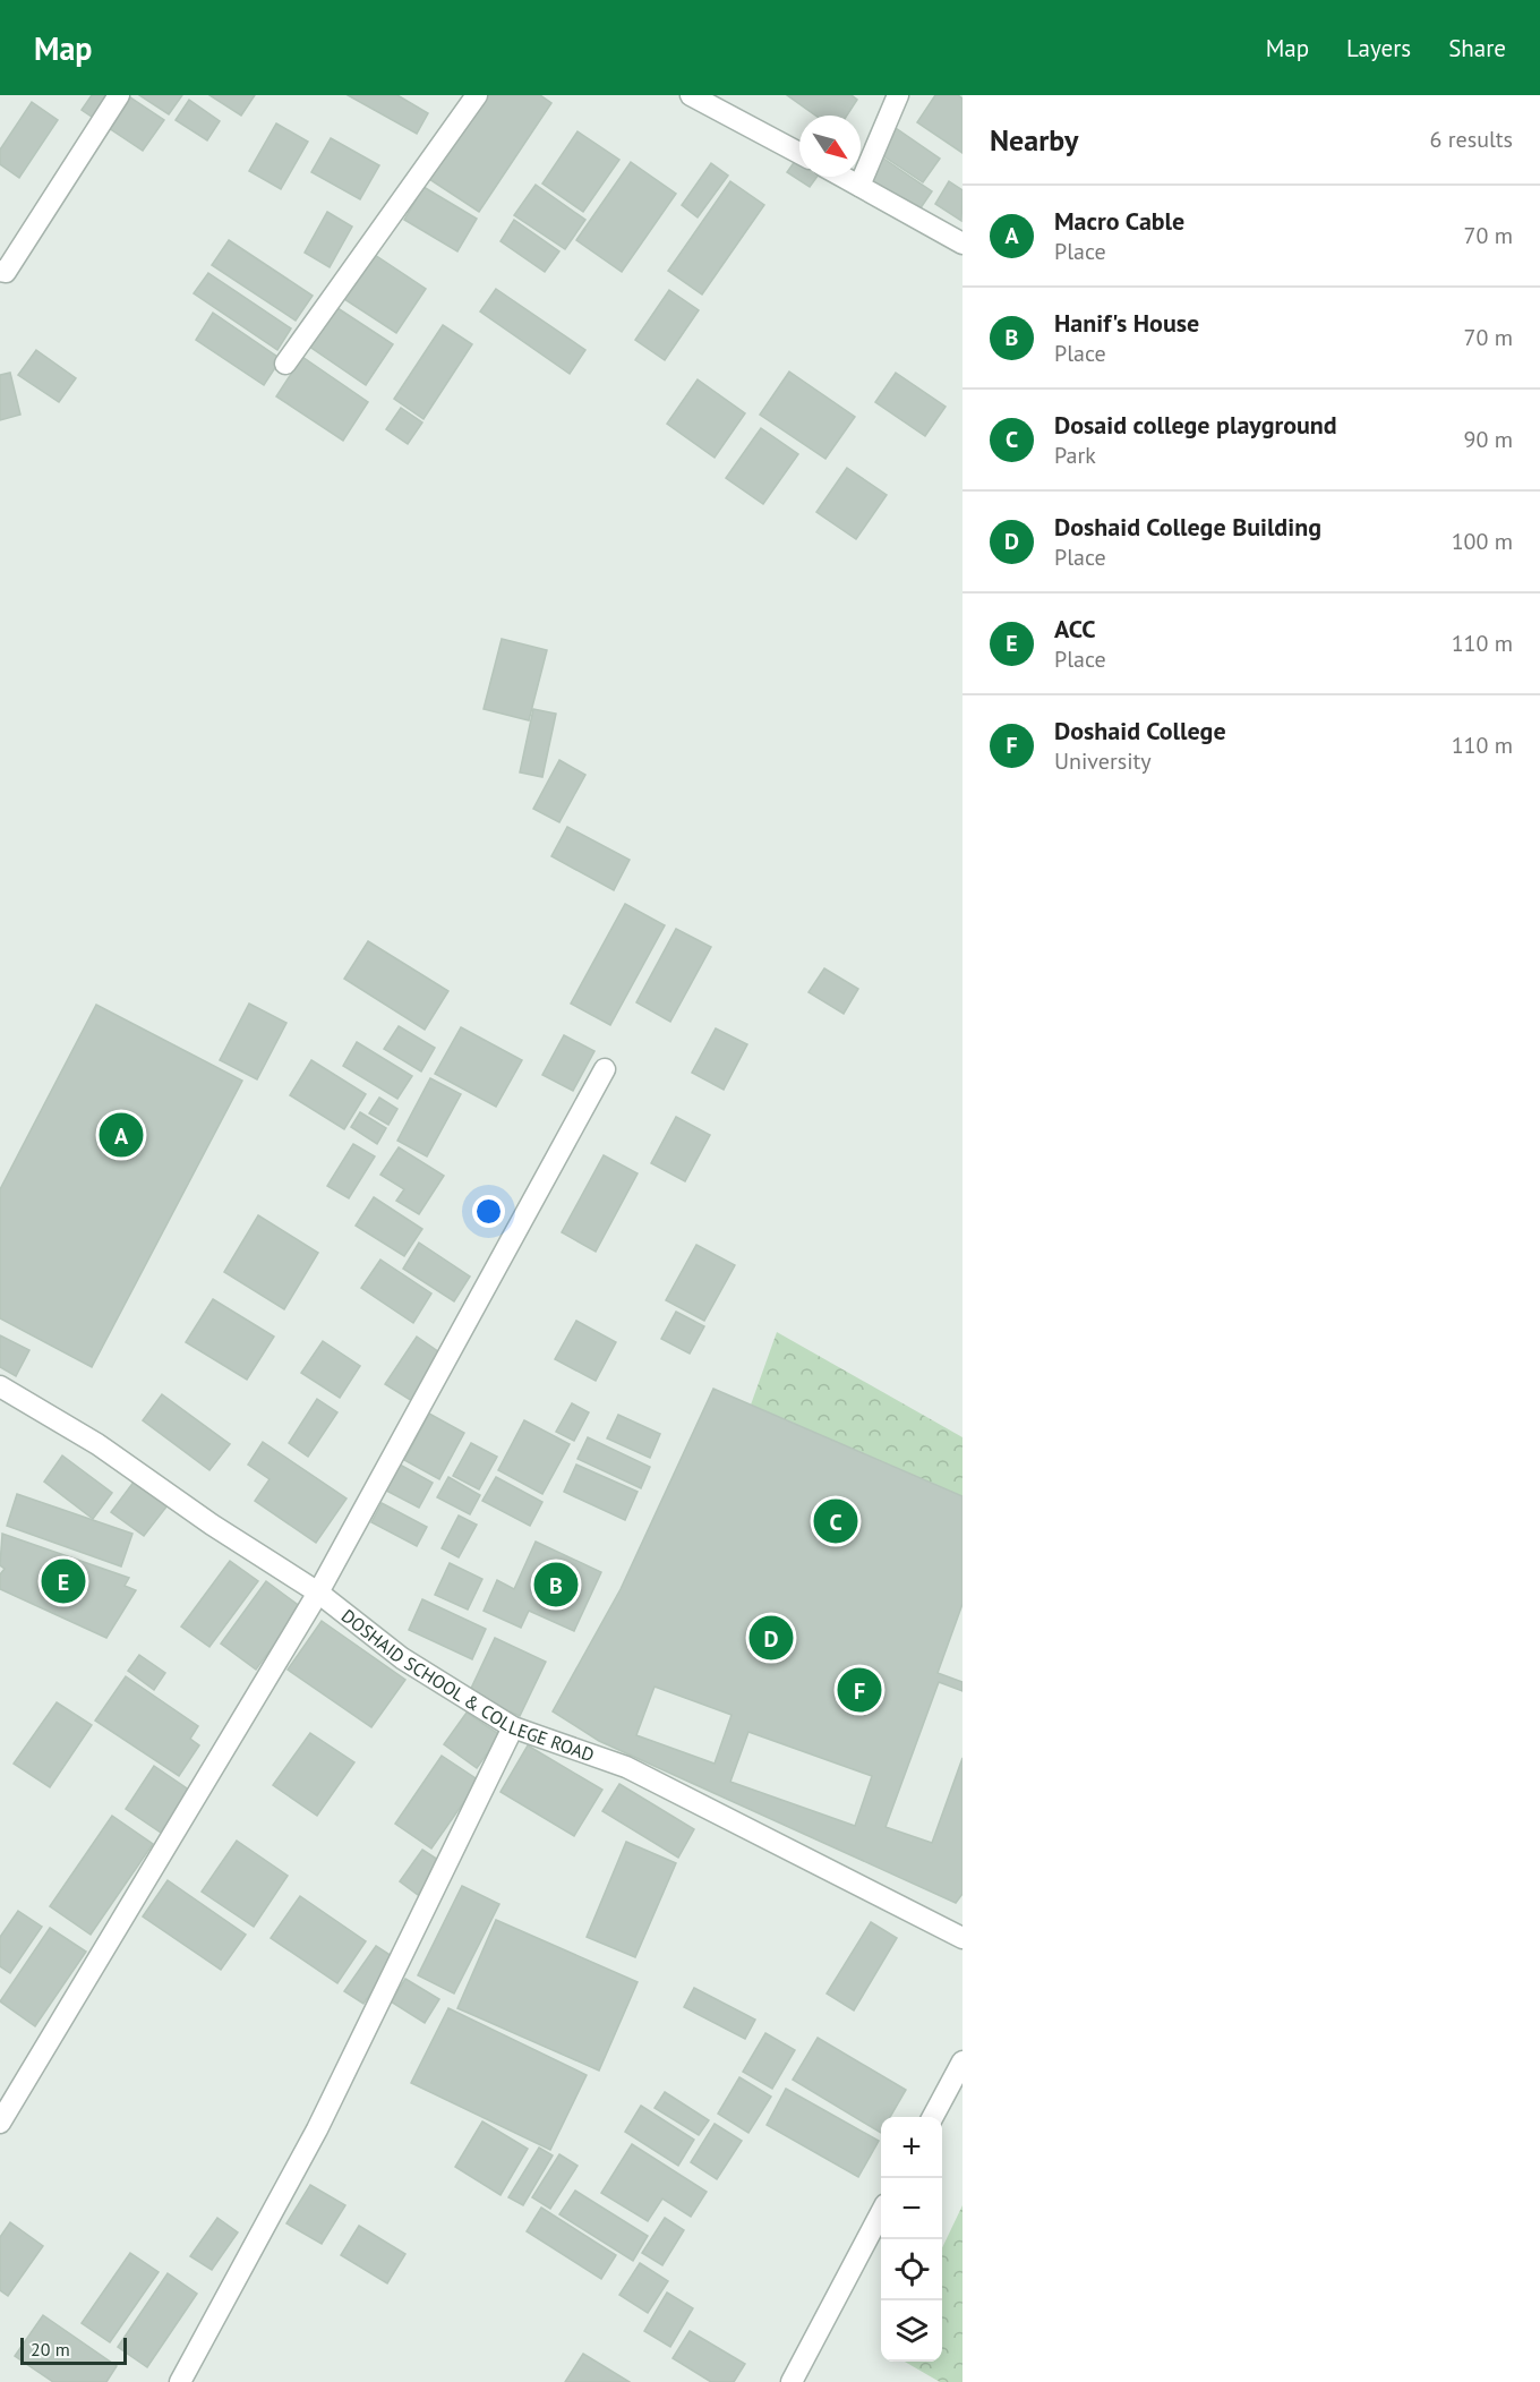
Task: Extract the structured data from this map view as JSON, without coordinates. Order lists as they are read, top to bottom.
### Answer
{
  "streets": {
    "street": ["DOSHAID SCHOOL & COLLEGE ROAD"]
  },
  "scale_bar": "20 m",
  "north": "bottom right",
  "page": {
    "header": "Map",
    "nav": ["Map", "Layers", "Share"],
    "heading": ["Nearby", "6 results"],
    "list": [
      {
        "mark": "A",
        "name": "Macro Cable",
        "note": "Place",
        "value": "70 m"
      },
      {
        "mark": "B",
        "name": "Hanif's House",
        "note": "Place",
        "value": "70 m"
      },
      {
        "mark": "C",
        "name": "Dosaid college playground",
        "note": "Park",
        "value": "90 m"
      },
      {
        "mark": "D",
        "name": "Doshaid College Building",
        "note": "Place",
        "value": "100 m"
      },
      {
        "mark": "E",
        "name": "ACC",
        "note": "Place",
        "value": "110 m"
      },
      {
        "mark": "F",
        "name": "Doshaid College",
        "note": "University",
        "value": "110 m"
      }
    ],
    "pins": [
      "A",
      "C",
      "E",
      "B",
      "D",
      "F"
    ],
    "map_buttons": ["+", "−"],
    "scale": "20 m"
  }
}
